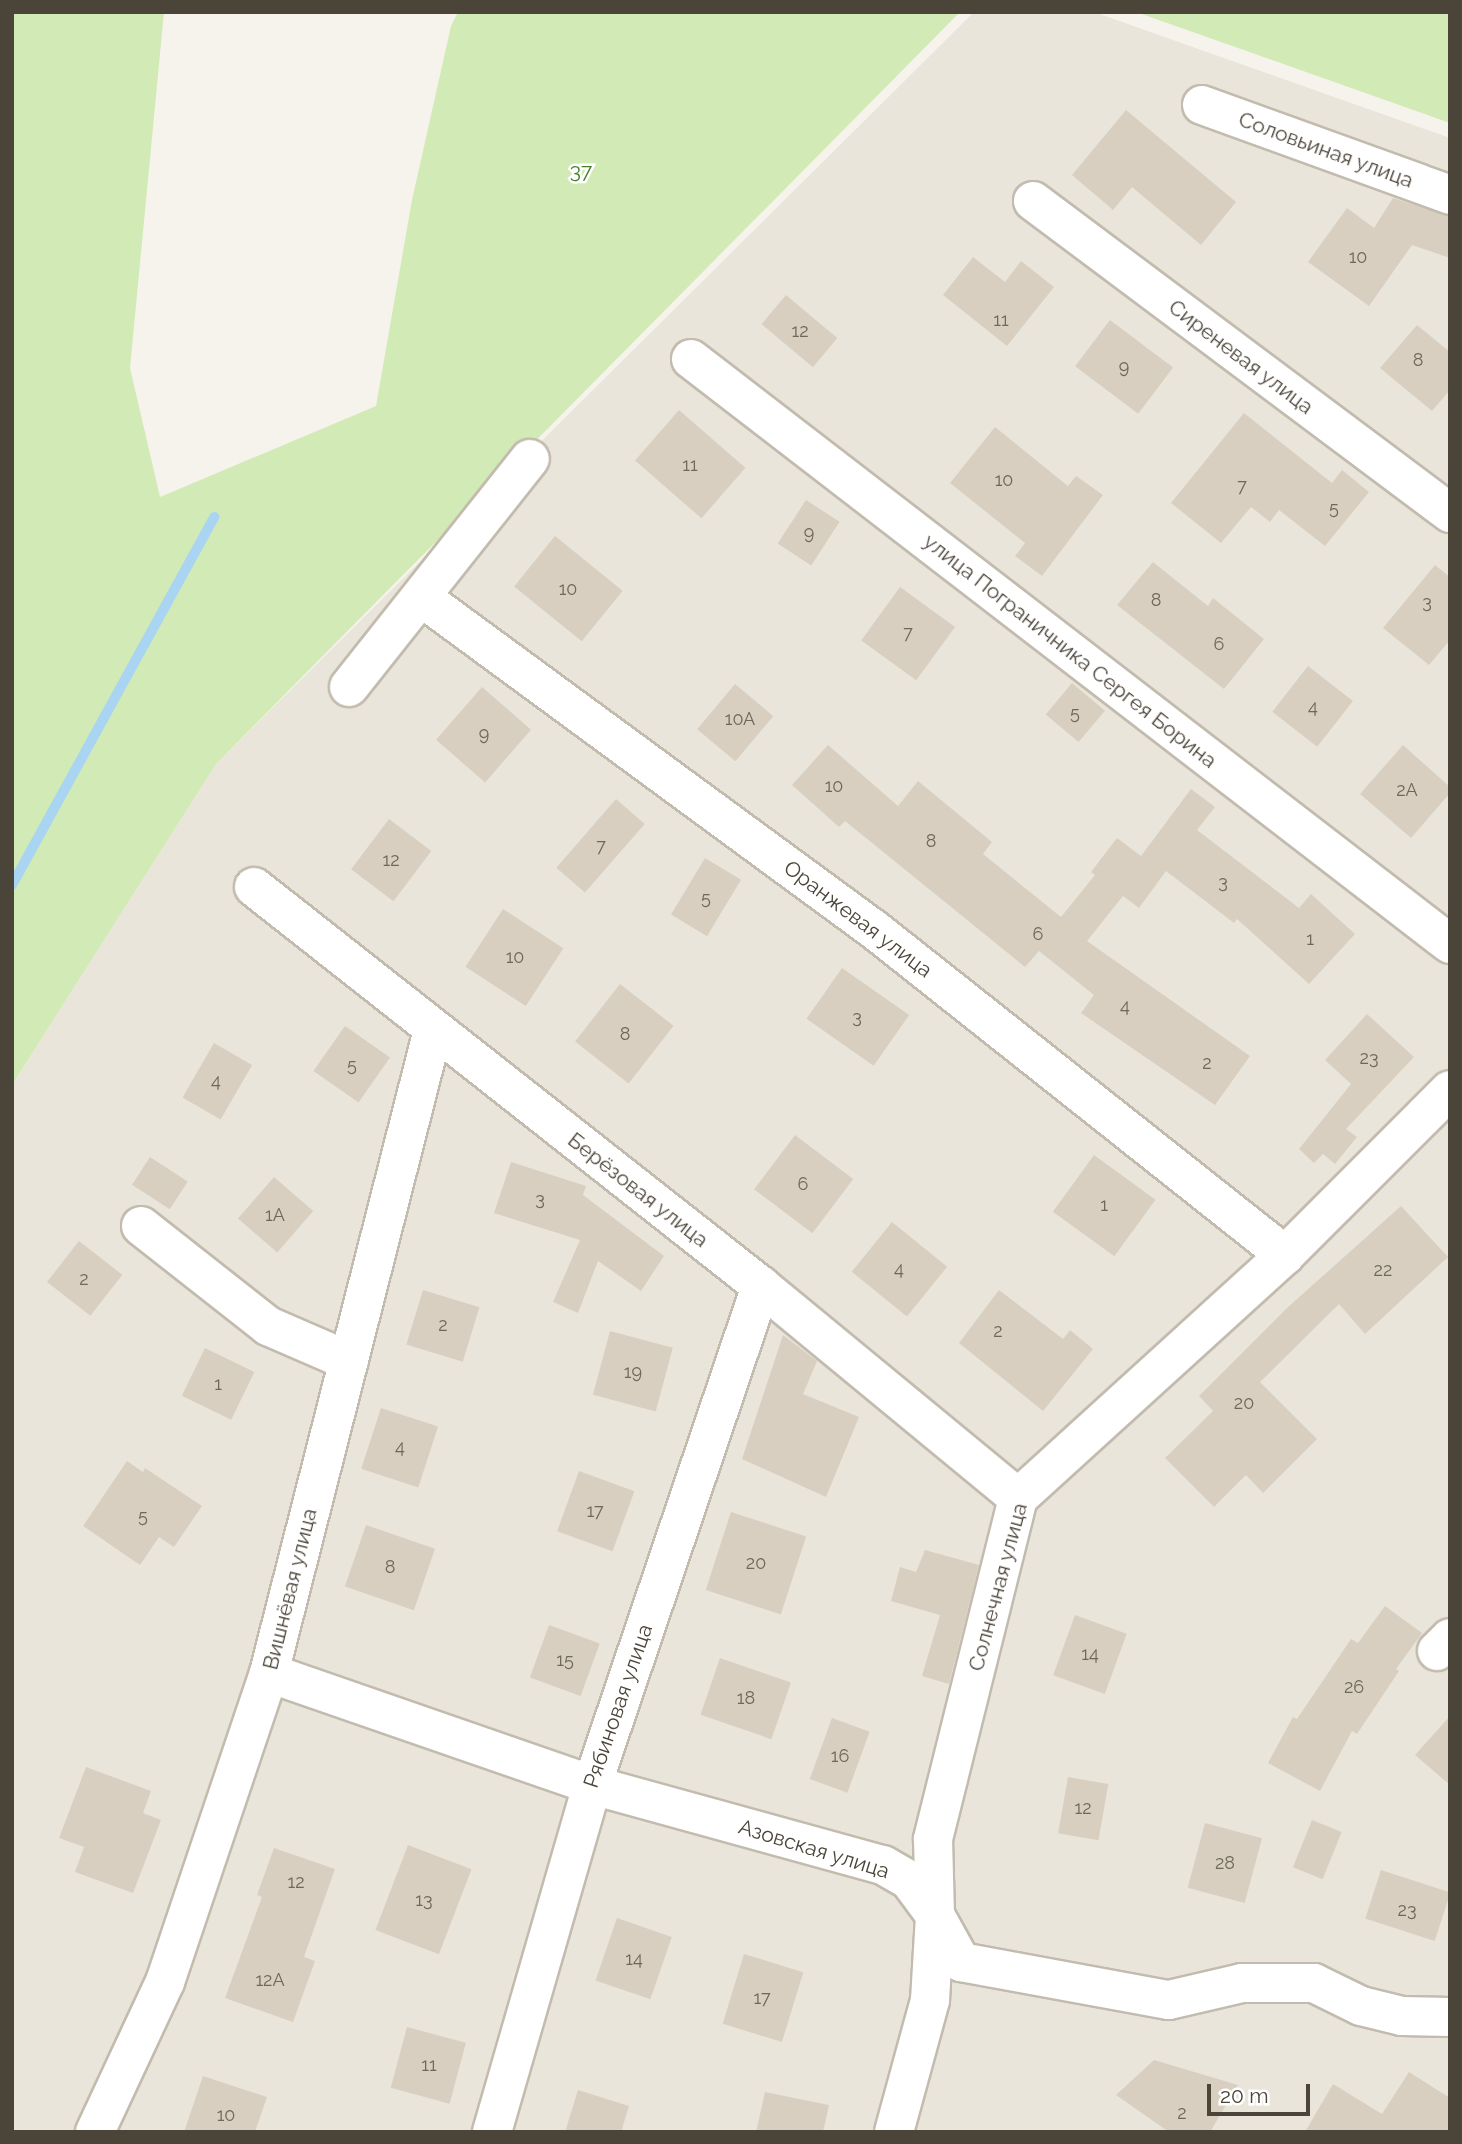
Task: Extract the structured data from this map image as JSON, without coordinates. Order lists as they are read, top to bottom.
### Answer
{
  "streets": {
    "street": [
      "Соловьиная улица",
      "Сиреневая улица",
      "улица Пограничника Сергея Борина",
      "Оранжевая улица",
      "Берёзовая улица",
      "Солнечная улица",
      "Вишнёвая улица",
      "Рябиновая улица",
      "Азовская улица"
    ]
  },
  "crossings": [
    ["Оранжевая улица", "Солнечная улица"],
    ["Берёзовая улица", "Солнечная улица"],
    ["Берёзовая улица", "Вишнёвая улица"],
    ["Берёзовая улица", "Рябиновая улица"],
    ["Солнечная улица", "Азовская улица"],
    ["Вишнёвая улица", "Азовская улица"],
    ["Рябиновая улица", "Азовская улица"]
  ],
  "parks": ["37"],
  "house_numbers": [
    "10",
    "11",
    "12",
    "8",
    "9",
    "11",
    "10",
    "7",
    "5",
    "9",
    "10",
    "8",
    "3",
    "7",
    "6",
    "4",
    "5",
    "10А",
    "9",
    "10",
    "2А",
    "8",
    "7",
    "12",
    "3",
    "5",
    "6",
    "1",
    "10",
    "4",
    "3",
    "8",
    "23",
    "2",
    "5",
    "4",
    "6",
    "3",
    "1",
    "1А",
    "4",
    "22",
    "2",
    "2",
    "2",
    "19",
    "1",
    "20",
    "4",
    "17",
    "5",
    "20",
    "8",
    "14",
    "15",
    "26",
    "18",
    "16",
    "12",
    "28",
    "12",
    "13",
    "23",
    "14",
    "12А",
    "17",
    "11",
    "2",
    "10"
  ],
  "scale_bar": "20 m"
}
